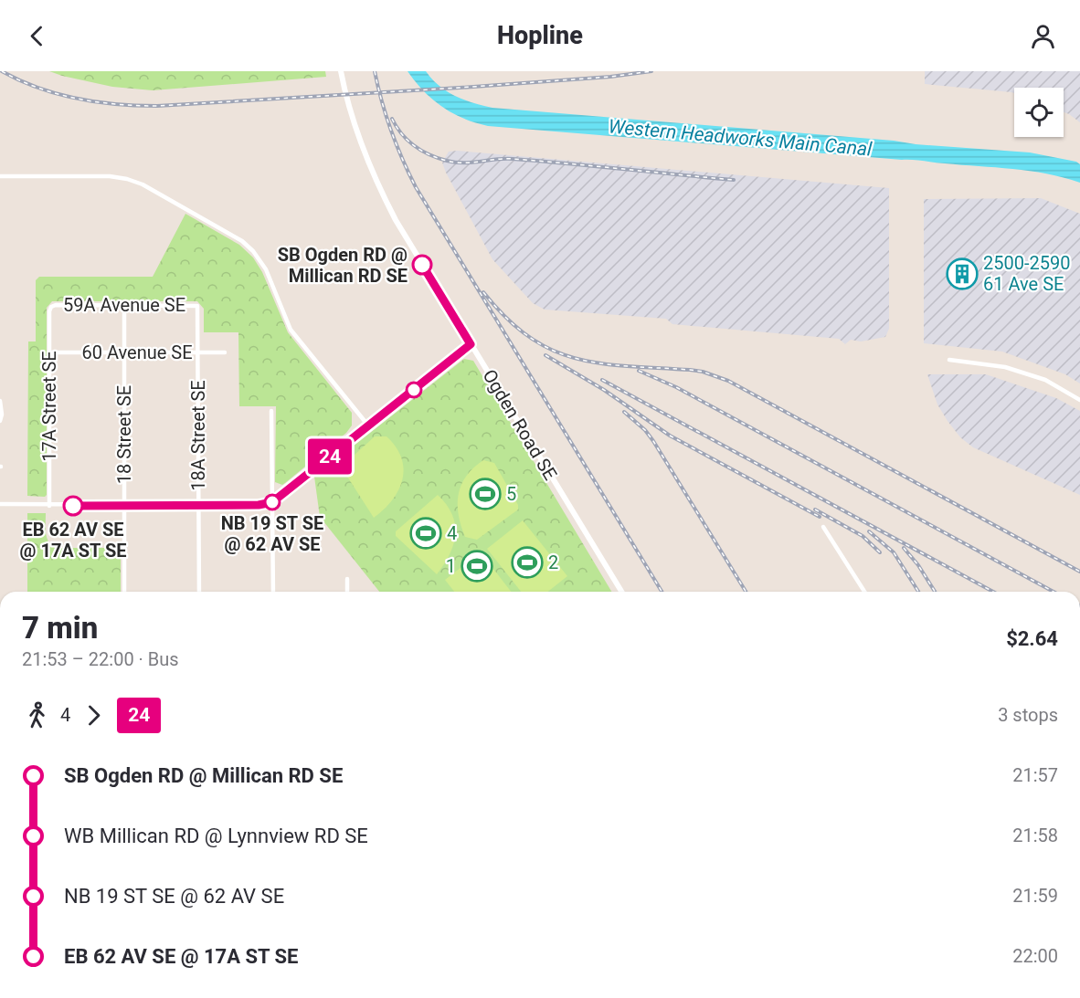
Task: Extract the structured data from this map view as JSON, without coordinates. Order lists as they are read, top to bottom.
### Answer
{
  "streets": {
    "street": [
      "59A Avenue SE",
      "60 Avenue SE",
      "17A Street SE",
      "Ogden Road SE",
      "18 Street SE",
      "18A Street SE"
    ]
  },
  "crossings": [
    ["59A Avenue SE", "17A Street SE"],
    ["59A Avenue SE", "18 Street SE"],
    ["59A Avenue SE", "18A Street SE"],
    ["60 Avenue SE", "17A Street SE"],
    ["60 Avenue SE", "18 Street SE"],
    ["60 Avenue SE", "18A Street SE"]
  ],
  "water": ["Western Headworks Main Canal"],
  "places": {
    "other": ["SB Ogden RD @ Millican RD SE", "NB 19 ST SE @ 62 AV SE", "EB 62 AV SE @ 17A ST SE"],
    "building": ["2500-2590 61 Ave SE"],
    "sports": [
      "5",
      "4",
      "2",
      "1"
    ]
  },
  "lines": ["bus line 24"],
  "page": {
    "header": "Hopline",
    "on_map": "24",
    "heading": ["7 min", "21:53 – 22:00 · Bus", "$2.64"],
    "legs": ["4", "24", "3 stops"],
    "list": [
      {
        "name": "SB Ogden RD @ Millican RD SE",
        "value": "21:57"
      },
      {
        "name": "WB Millican RD @ Lynnview RD SE",
        "value": "21:58"
      },
      {
        "name": "NB 19 ST SE @ 62 AV SE",
        "value": "21:59"
      },
      {
        "name": "EB 62 AV SE @ 17A ST SE",
        "value": "22:00"
      }
    ]
  }
}
